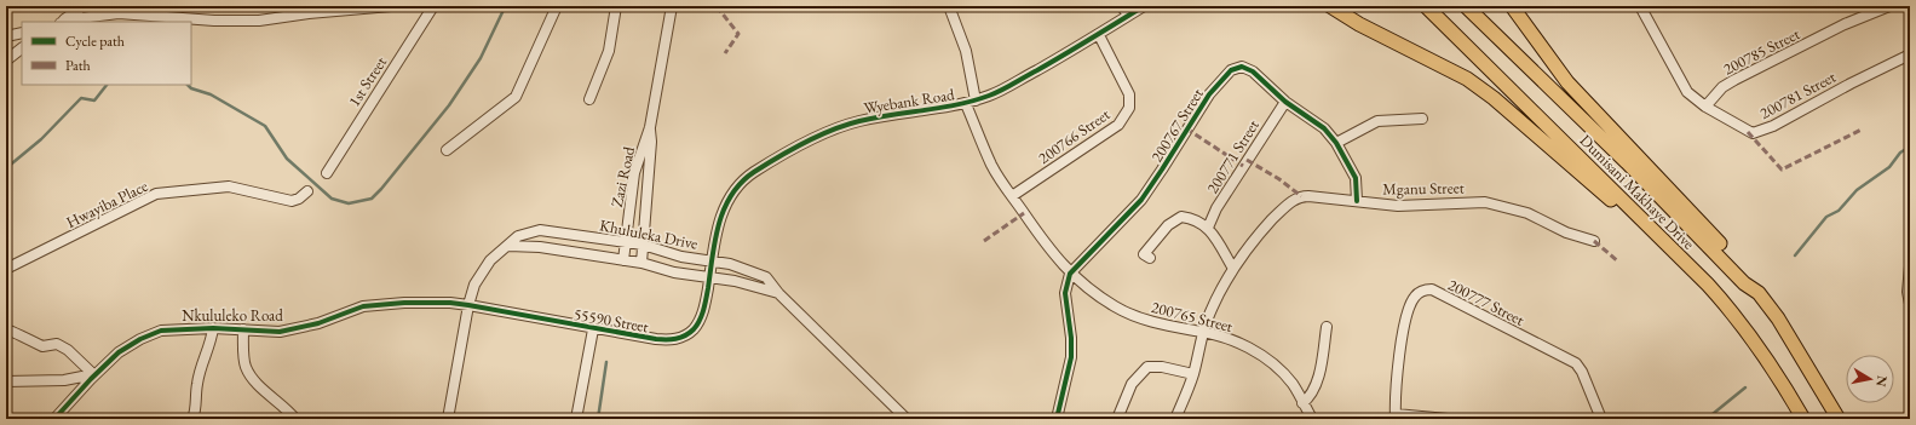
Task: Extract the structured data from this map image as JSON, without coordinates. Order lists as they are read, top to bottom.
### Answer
{
  "streets": {
    "main road": ["Dumisani Makhaye Drive"],
    "street": [
      "200785 Street",
      "1st Street",
      "200781 Street",
      "Wyebank Road",
      "200767 Street",
      "200766 Street",
      "200771 Street",
      "Zazi Road",
      "Mganu Street",
      "Hwayiba Place",
      "Khululeka Drive",
      "200777 Street",
      "Nkululeko Road",
      "200765 Street",
      "55590 Street"
    ]
  },
  "crossings": [
    ["200785 Street", "200781 Street"],
    ["Wyebank Road", "200766 Street"],
    ["Wyebank Road", "Khululeka Drive"],
    ["Wyebank Road", "200765 Street"],
    ["Wyebank Road", "55590 Street"],
    ["200767 Street", "200771 Street"],
    ["200767 Street", "Mganu Street"],
    ["200767 Street", "200765 Street"],
    ["200766 Street", "200765 Street"],
    ["Zazi Road", "Khululeka Drive"],
    ["Mganu Street", "200765 Street"],
    ["Khululeka Drive", "Nkululeko Road"],
    ["Khululeka Drive", "55590 Street"],
    ["Nkululeko Road", "55590 Street"]
  ],
  "legend": ["Cycle path", "Path"],
  "north": "right"
}
